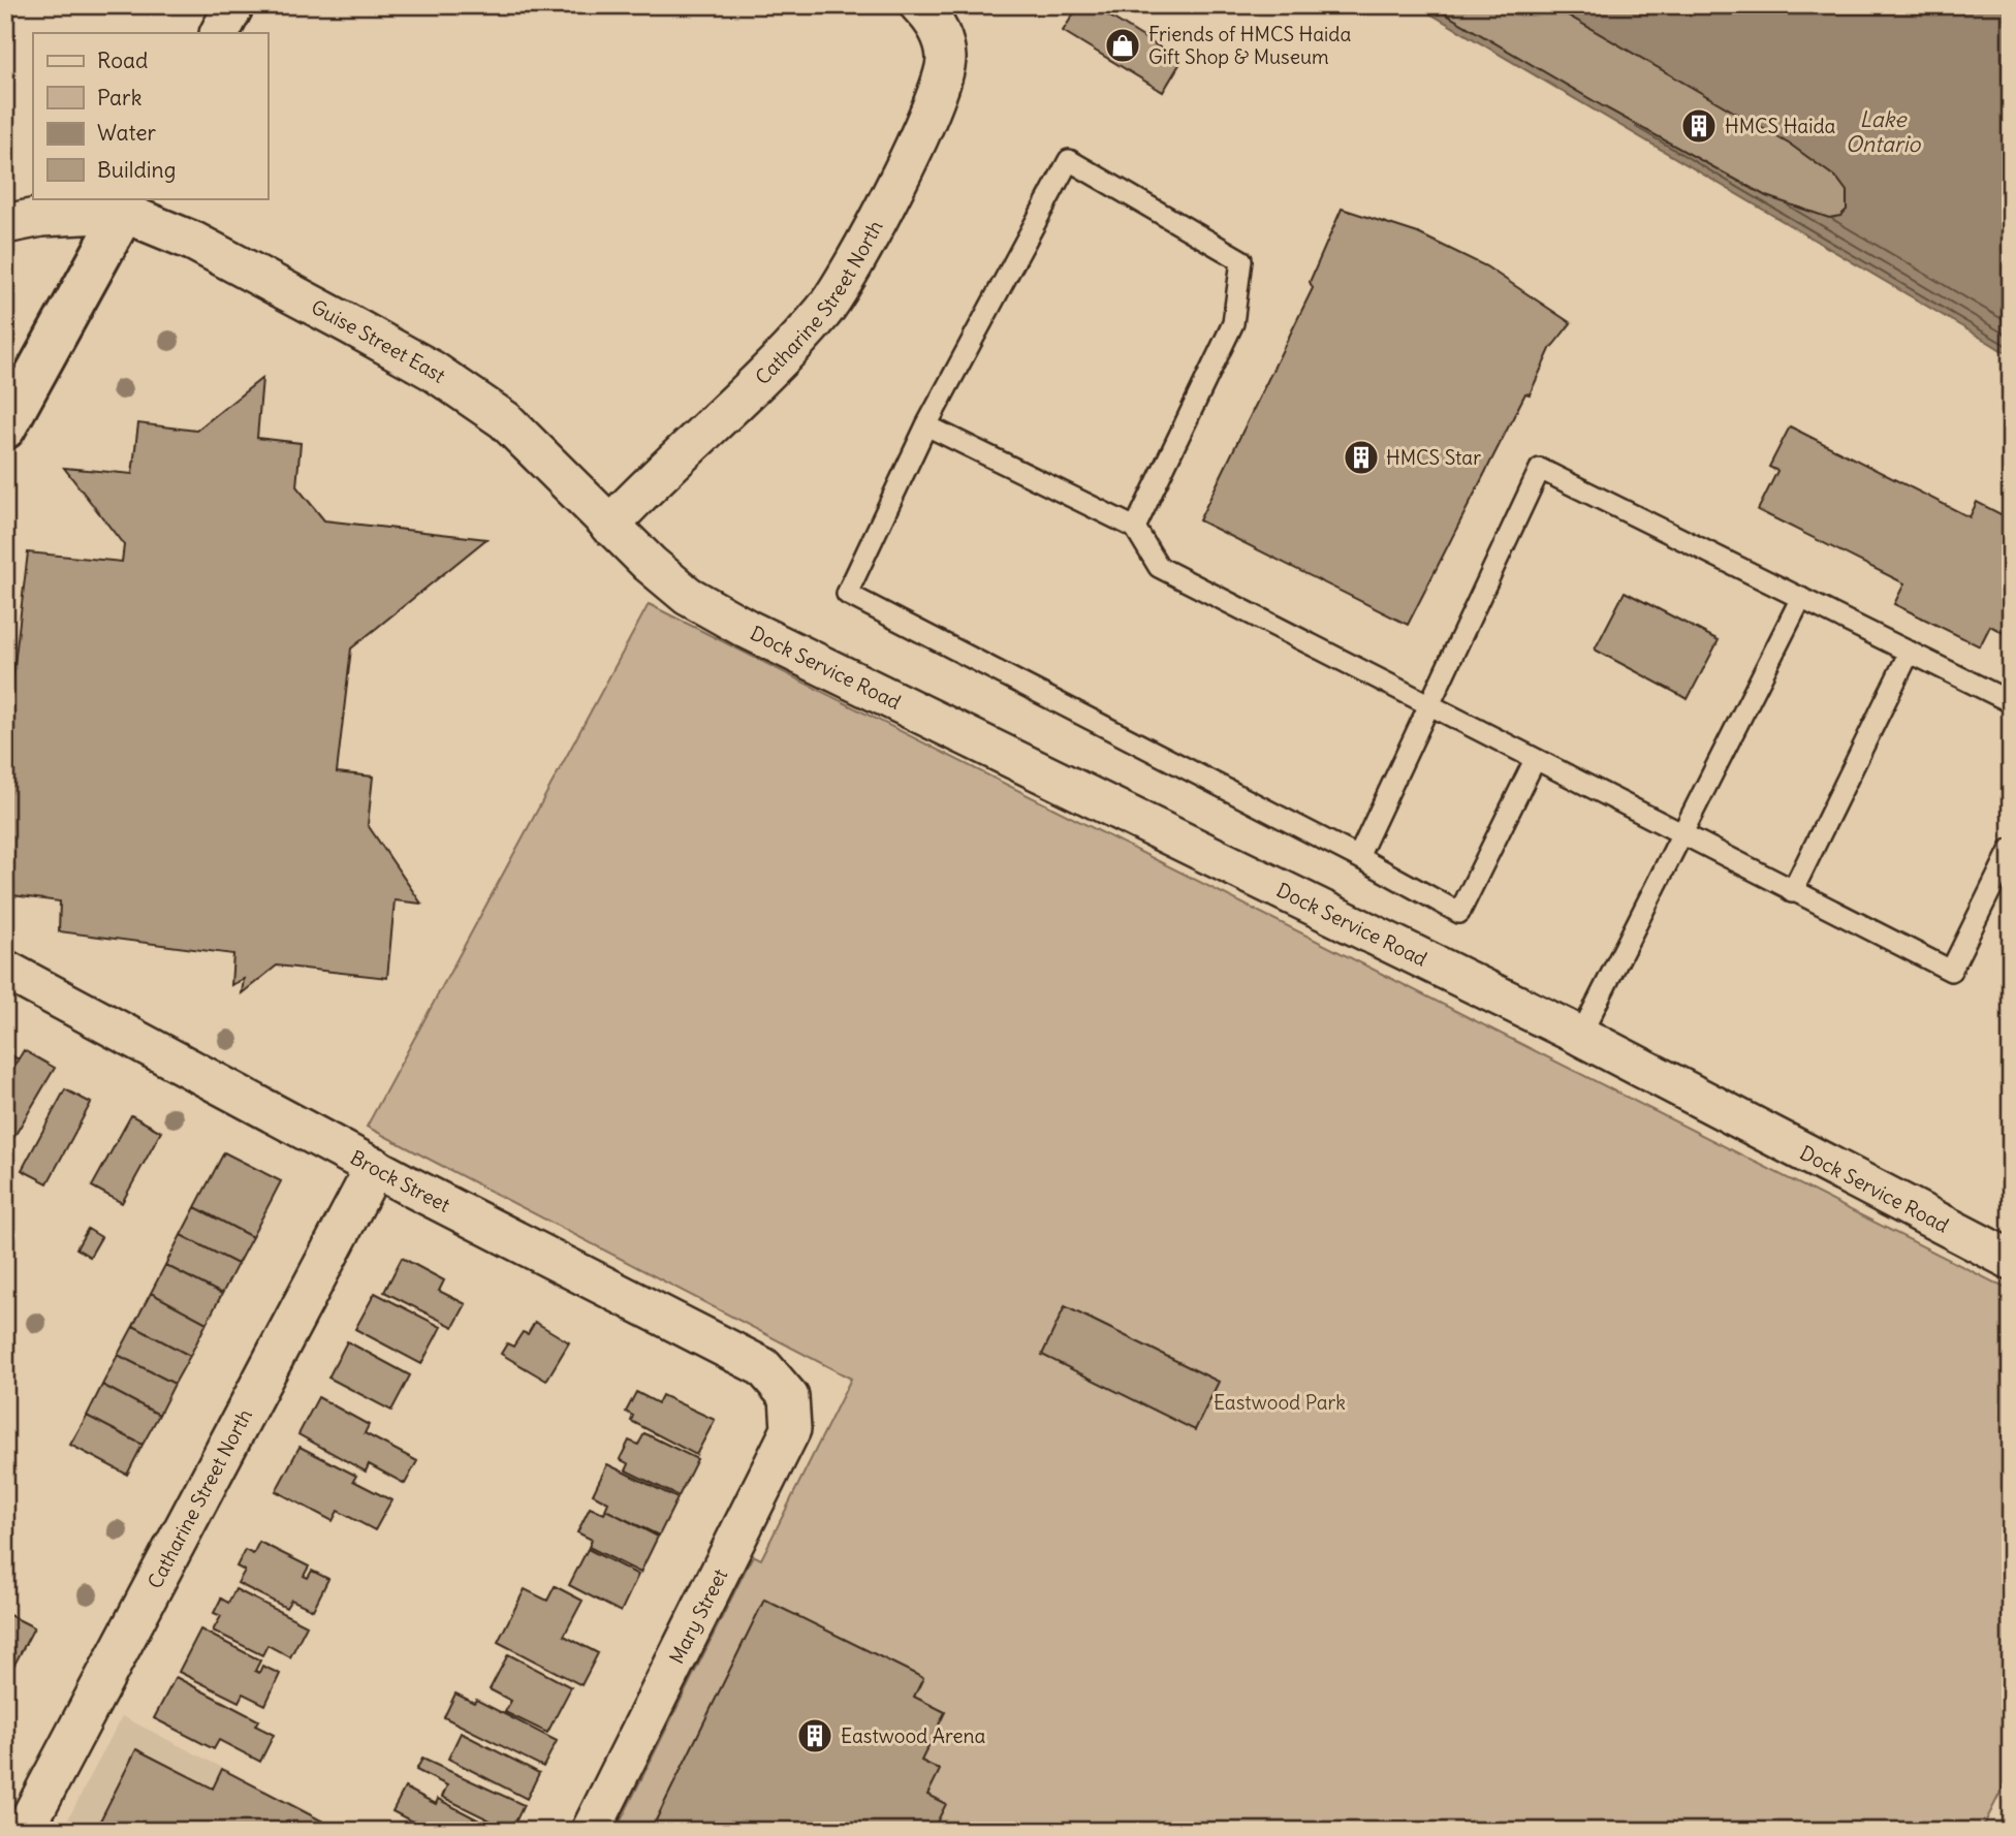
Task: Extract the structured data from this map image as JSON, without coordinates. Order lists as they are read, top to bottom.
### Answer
{
  "streets": {
    "street": [
      "Catharine Street North",
      "Guise Street East",
      "Dock Service Road",
      "Brock Street",
      "Mary Street"
    ]
  },
  "crossings": [
    ["Catharine Street North", "Guise Street East"],
    ["Catharine Street North", "Brock Street"],
    ["Guise Street East", "Dock Service Road"],
    ["Brock Street", "Mary Street"]
  ],
  "water": ["Lake Ontario"],
  "parks": ["Eastwood Park"],
  "places": {
    "shop": ["Friends of HMCS Haida Gift Shop & Museum"],
    "building": ["HMCS Haida", "HMCS Star", "Eastwood Arena"]
  },
  "legend": [
    "Road",
    "Park",
    "Water",
    "Building"
  ]
}
